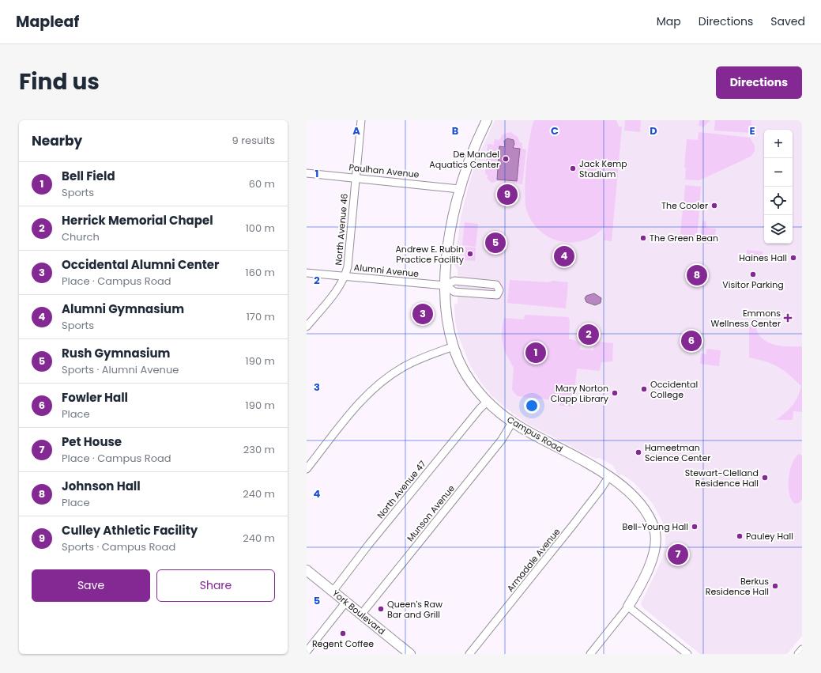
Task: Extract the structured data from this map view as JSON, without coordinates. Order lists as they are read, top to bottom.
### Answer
{
  "streets": {
    "street": [
      "Paulhan Avenue",
      "North Avenue 46",
      "Alumni Avenue",
      "Campus Road",
      "North Avenue 47",
      "Munson Avenue",
      "Armadale Avenue",
      "York Boulevard"
    ]
  },
  "crossings": [
    ["Paulhan Avenue", "North Avenue 46"],
    ["Paulhan Avenue", "Campus Road"],
    ["North Avenue 46", "Alumni Avenue"],
    ["Alumni Avenue", "Campus Road"],
    ["Campus Road", "North Avenue 47"],
    ["Campus Road", "Munson Avenue"],
    ["Campus Road", "Armadale Avenue"],
    ["North Avenue 47", "York Boulevard"],
    ["Munson Avenue", "York Boulevard"]
  ],
  "places": {
    "other": [
      "De Mandel Aquatics Center",
      "Jack Kemp Stadium",
      "The Cooler",
      "The Green Bean",
      "Andrew E. Rubin Practice Facility",
      "Haines Hall",
      "Visitor Parking",
      "Occidental College",
      "Mary Norton Clapp Library",
      "Hameetman Science Center",
      "Stewart-Clelland Residence Hall",
      "Bell-Young Hall",
      "Pauley Hall",
      "Berkus Residence Hall",
      "Queen's Raw Bar and Grill",
      "Regent Coffee"
    ],
    "health": ["Emmons Wellness Center"]
  },
  "page": {
    "header": "Mapleaf",
    "nav": ["Map", "Directions", "Saved"],
    "title": "Find us",
    "buttons": [
      "Directions",
      ["Save", "Share"]
    ],
    "heading": ["Nearby", "9 results"],
    "map_buttons": ["+", "−"],
    "list": [
      {
        "mark": "1",
        "name": "Bell Field",
        "note": "Sports",
        "value": "60 m"
      },
      {
        "mark": "2",
        "name": "Herrick Memorial Chapel",
        "note": "Church",
        "value": "100 m"
      },
      {
        "mark": "3",
        "name": "Occidental Alumni Center",
        "note": "Place · Campus Road",
        "value": "160 m"
      },
      {
        "mark": "4",
        "name": "Alumni Gymnasium",
        "note": "Sports",
        "value": "170 m"
      },
      {
        "mark": "5",
        "name": "Rush Gymnasium",
        "note": "Sports · Alumni Avenue",
        "value": "190 m"
      },
      {
        "mark": "6",
        "name": "Fowler Hall",
        "note": "Place",
        "value": "190 m"
      },
      {
        "mark": "7",
        "name": "Pet House",
        "note": "Place · Campus Road",
        "value": "230 m"
      },
      {
        "mark": "8",
        "name": "Johnson Hall",
        "note": "Place",
        "value": "240 m"
      },
      {
        "mark": "9",
        "name": "Culley Athletic Facility",
        "note": "Sports · Campus Road",
        "value": "240 m"
      }
    ],
    "pins": [
      "9",
      "5",
      "4",
      "8",
      "3",
      "2",
      "6",
      "1",
      "7"
    ]
  },
  "grid": {
    "columns": [
      "A",
      "B",
      "C",
      "D",
      "E"
    ],
    "rows": [
      "1",
      "2",
      "3",
      "4",
      "5"
    ]
  }
}
